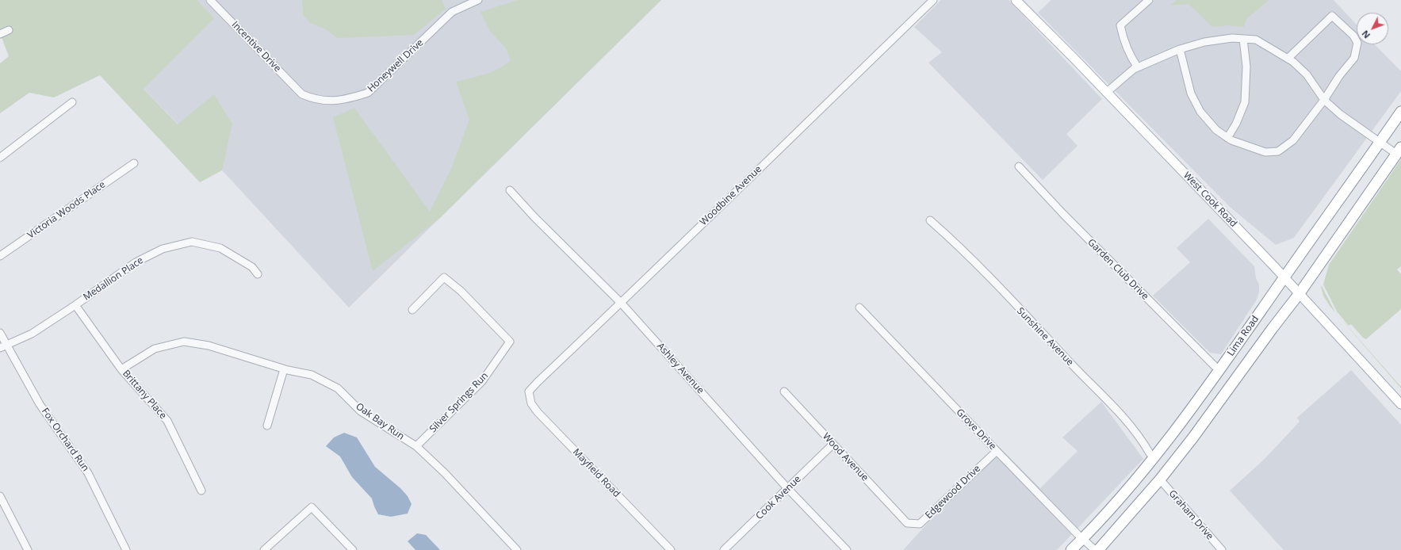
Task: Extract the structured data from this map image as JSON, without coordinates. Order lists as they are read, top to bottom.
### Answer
{
  "streets": {
    "highway": ["Lima Road"],
    "main road": ["West Cook Road"],
    "street": [
      "Incentive Drive",
      "Honeywell Drive",
      "Woodbine Avenue",
      "Victoria Woods Place",
      "Garden Club Drive",
      "Medallion Place",
      "Sunshine Avenue",
      "Ashley Avenue",
      "Brittany Place",
      "Silver Springs Run",
      "Oak Bay Run",
      "Grove Drive",
      "Fox Orchard Run",
      "Wood Avenue",
      "Mayfield Road",
      "Edgewood Drive",
      "Cook Avenue",
      "Graham Drive"
    ]
  },
  "crossings": [
    ["Incentive Drive", "Honeywell Drive"],
    ["Woodbine Avenue", "Ashley Avenue"],
    ["Woodbine Avenue", "Mayfield Road"],
    ["West Cook Road", "Lima Road"],
    ["Garden Club Drive", "Lima Road"],
    ["Medallion Place", "Brittany Place"],
    ["Medallion Place", "Fox Orchard Run"],
    ["Lima Road", "Sunshine Avenue"],
    ["Lima Road", "Grove Drive"],
    ["Lima Road", "Graham Drive"],
    ["Ashley Avenue", "Cook Avenue"],
    ["Brittany Place", "Oak Bay Run"],
    ["Silver Springs Run", "Oak Bay Run"],
    ["Grove Drive", "Edgewood Drive"],
    ["Wood Avenue", "Edgewood Drive"],
    ["Wood Avenue", "Cook Avenue"]
  ],
  "north": "bottom left"
}
